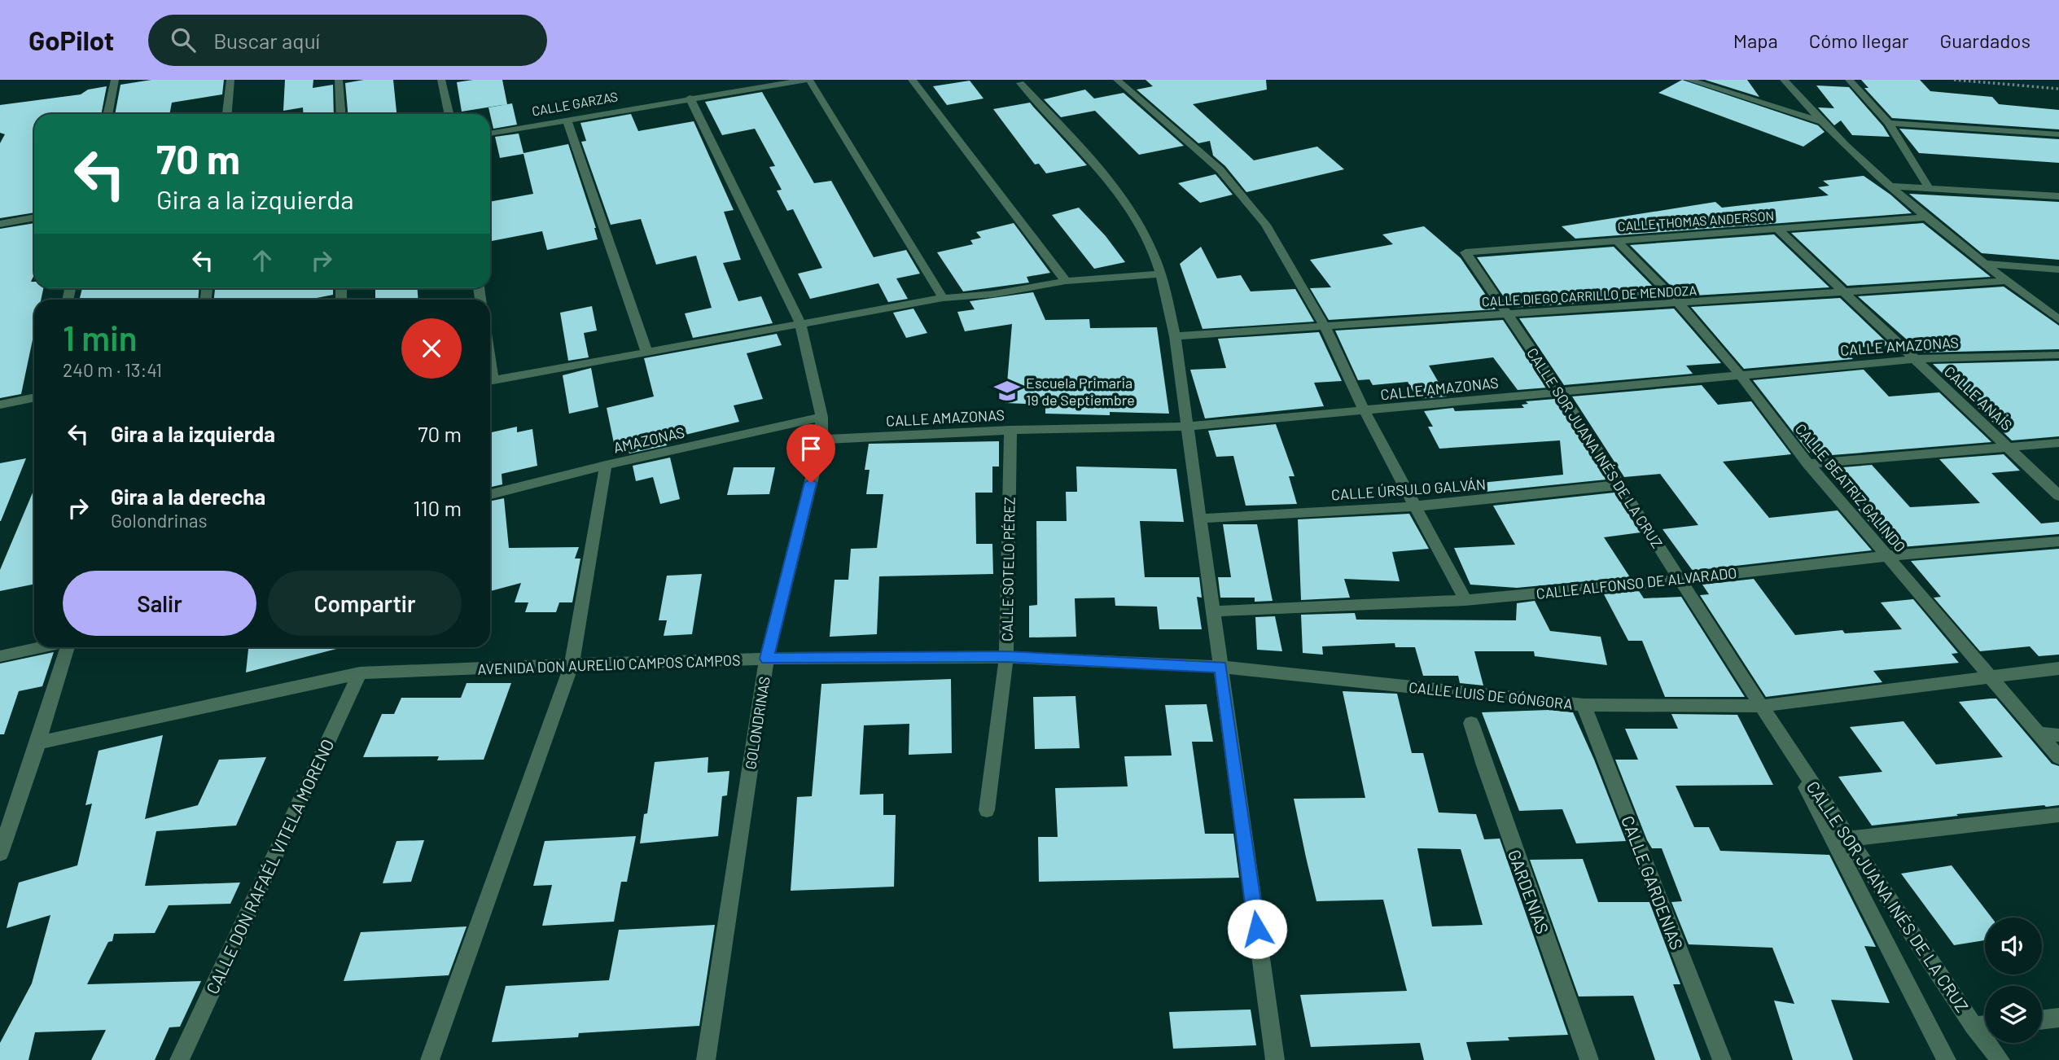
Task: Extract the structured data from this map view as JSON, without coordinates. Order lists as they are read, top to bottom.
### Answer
{
  "streets": {
    "street": [
      "CALLE GARZAS",
      "CALLE THOMAS ANDERSON",
      "CALLE DIEGO CARRILLO DE MENDOZA",
      "CALLE AMAZONAS",
      "CALLE ANAÍS",
      "AMAZONAS",
      "CALLE SOR JUANA INÉS DE LA CRUZ",
      "CALLE BEATRIZ GALINDO",
      "CALLE ÚRSULO GALVÁN",
      "CALLE SOTELO PÉREZ",
      "CALLE ALFONSO DE ALVARADO",
      "AVENIDA DON AURELIO CAMPOS CAMPOS",
      "CALLE LUIS DE GÓNGORA",
      "GOLONDRINAS",
      "CALLE DON RAFAÉL VITELA MORENO",
      "CALLE GARDENIAS",
      "GARDENIAS"
    ]
  },
  "crossings": [
    ["CALLE GARZAS", "GOLONDRINAS"],
    ["CALLE THOMAS ANDERSON", "CALLE ANAÍS"],
    ["CALLE THOMAS ANDERSON", "CALLE SOR JUANA INÉS DE LA CRUZ"],
    ["CALLE THOMAS ANDERSON", "CALLE BEATRIZ GALINDO"],
    ["CALLE DIEGO CARRILLO DE MENDOZA", "CALLE ANAÍS"],
    ["CALLE DIEGO CARRILLO DE MENDOZA", "CALLE SOR JUANA INÉS DE LA CRUZ"],
    ["CALLE DIEGO CARRILLO DE MENDOZA", "CALLE BEATRIZ GALINDO"],
    ["CALLE AMAZONAS", "CALLE ANAÍS"],
    ["CALLE AMAZONAS", "CALLE SOR JUANA INÉS DE LA CRUZ"],
    ["CALLE AMAZONAS", "CALLE BEATRIZ GALINDO"],
    ["CALLE AMAZONAS", "CALLE SOTELO PÉREZ"],
    ["CALLE AMAZONAS", "GOLONDRINAS"],
    ["AMAZONAS", "GOLONDRINAS"],
    ["CALLE SOR JUANA INÉS DE LA CRUZ", "CALLE ÚRSULO GALVÁN"],
    ["CALLE SOR JUANA INÉS DE LA CRUZ", "CALLE ALFONSO DE ALVARADO"],
    ["CALLE SOR JUANA INÉS DE LA CRUZ", "CALLE LUIS DE GÓNGORA"],
    ["CALLE BEATRIZ GALINDO", "CALLE ALFONSO DE ALVARADO"],
    ["CALLE BEATRIZ GALINDO", "CALLE LUIS DE GÓNGORA"],
    ["CALLE SOTELO PÉREZ", "AVENIDA DON AURELIO CAMPOS CAMPOS"],
    ["AVENIDA DON AURELIO CAMPOS CAMPOS", "CALLE LUIS DE GÓNGORA"],
    ["AVENIDA DON AURELIO CAMPOS CAMPOS", "GOLONDRINAS"],
    ["AVENIDA DON AURELIO CAMPOS CAMPOS", "CALLE DON RAFAÉL VITELA MORENO"],
    ["CALLE LUIS DE GÓNGORA", "CALLE GARDENIAS"]
  ],
  "places": {
    "school or university": ["Escuela Primaria 19 de Septiembre"]
  },
  "page": {
    "header": "GoPilot",
    "search": "Buscar aquí",
    "nav": ["Mapa", "Cómo llegar", "Guardados"],
    "turn": ["70 m", "Gira a la izquierda"],
    "heading": ["1 min", "240 m · 13:41"],
    "list": [
      {
        "name": "Gira a la izquierda",
        "value": "70 m"
      },
      {
        "name": "Gira a la derecha",
        "note": "Golondrinas",
        "value": "110 m"
      }
    ],
    "buttons": ["Salir", "Compartir"]
  }
}
